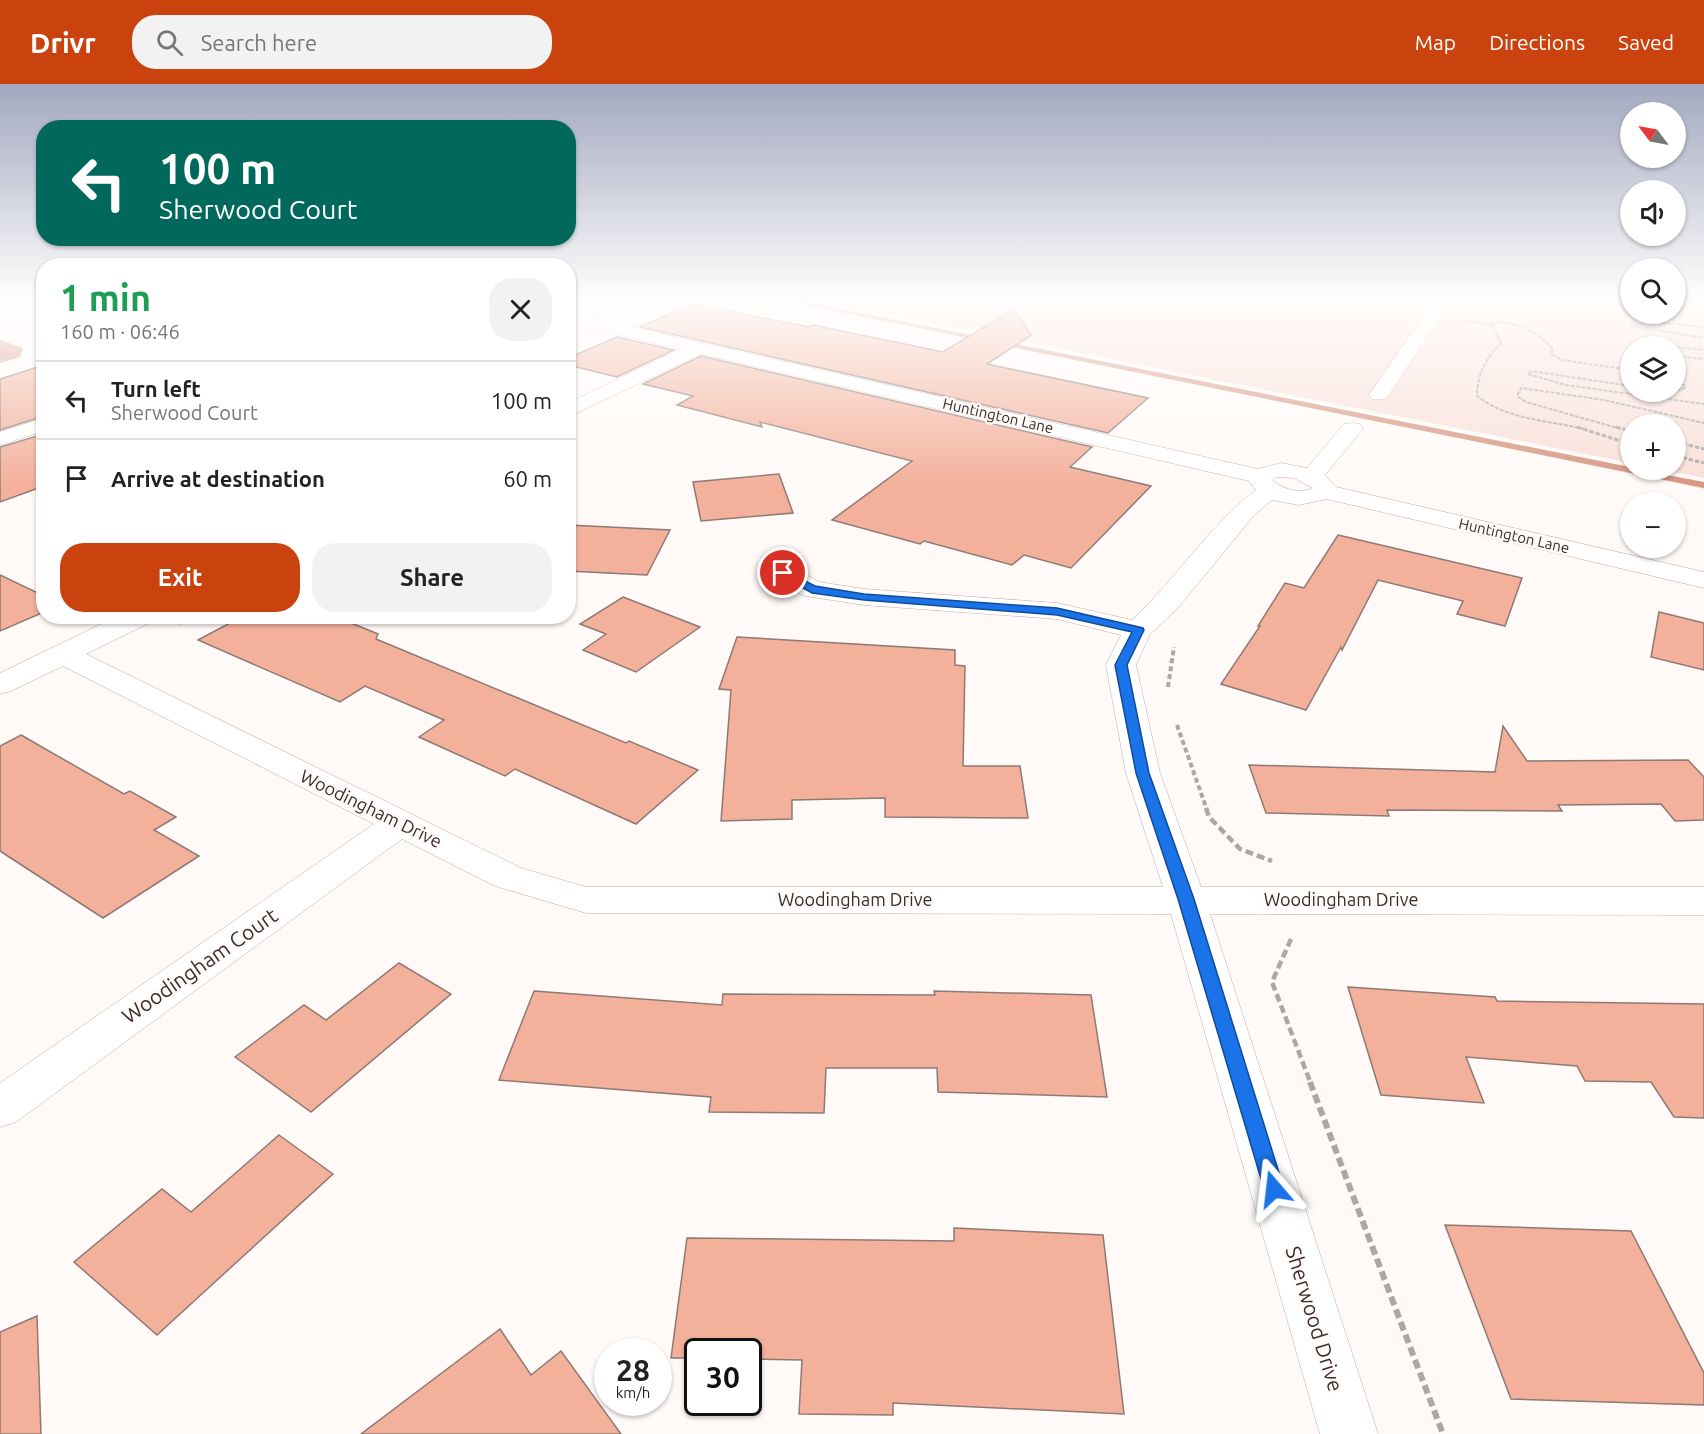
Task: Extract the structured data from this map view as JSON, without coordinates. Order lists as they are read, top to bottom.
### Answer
{
  "streets": {
    "street": [
      "Huntington Lane",
      "Woodingham Drive",
      "Woodingham Court",
      "Sherwood Drive"
    ]
  },
  "crossings": [
    ["Huntington Lane", "Sherwood Drive"],
    ["Woodingham Drive", "Woodingham Court"],
    ["Woodingham Drive", "Sherwood Drive"]
  ],
  "north": "top left",
  "page": {
    "header": "Drivr",
    "search": "Search here",
    "nav": ["Map", "Directions", "Saved"],
    "map_buttons": ["+", "−"],
    "turn": ["100 m", "Sherwood Court"],
    "heading": ["1 min", "160 m · 06:46"],
    "list": [
      {
        "name": "Turn left",
        "note": "Sherwood Court",
        "value": "100 m"
      },
      {
        "name": "Arrive at destination",
        "value": "60 m"
      }
    ],
    "buttons": ["Exit", "Share"],
    "speed": "28 km/h",
    "limit": "30"
  }
}
